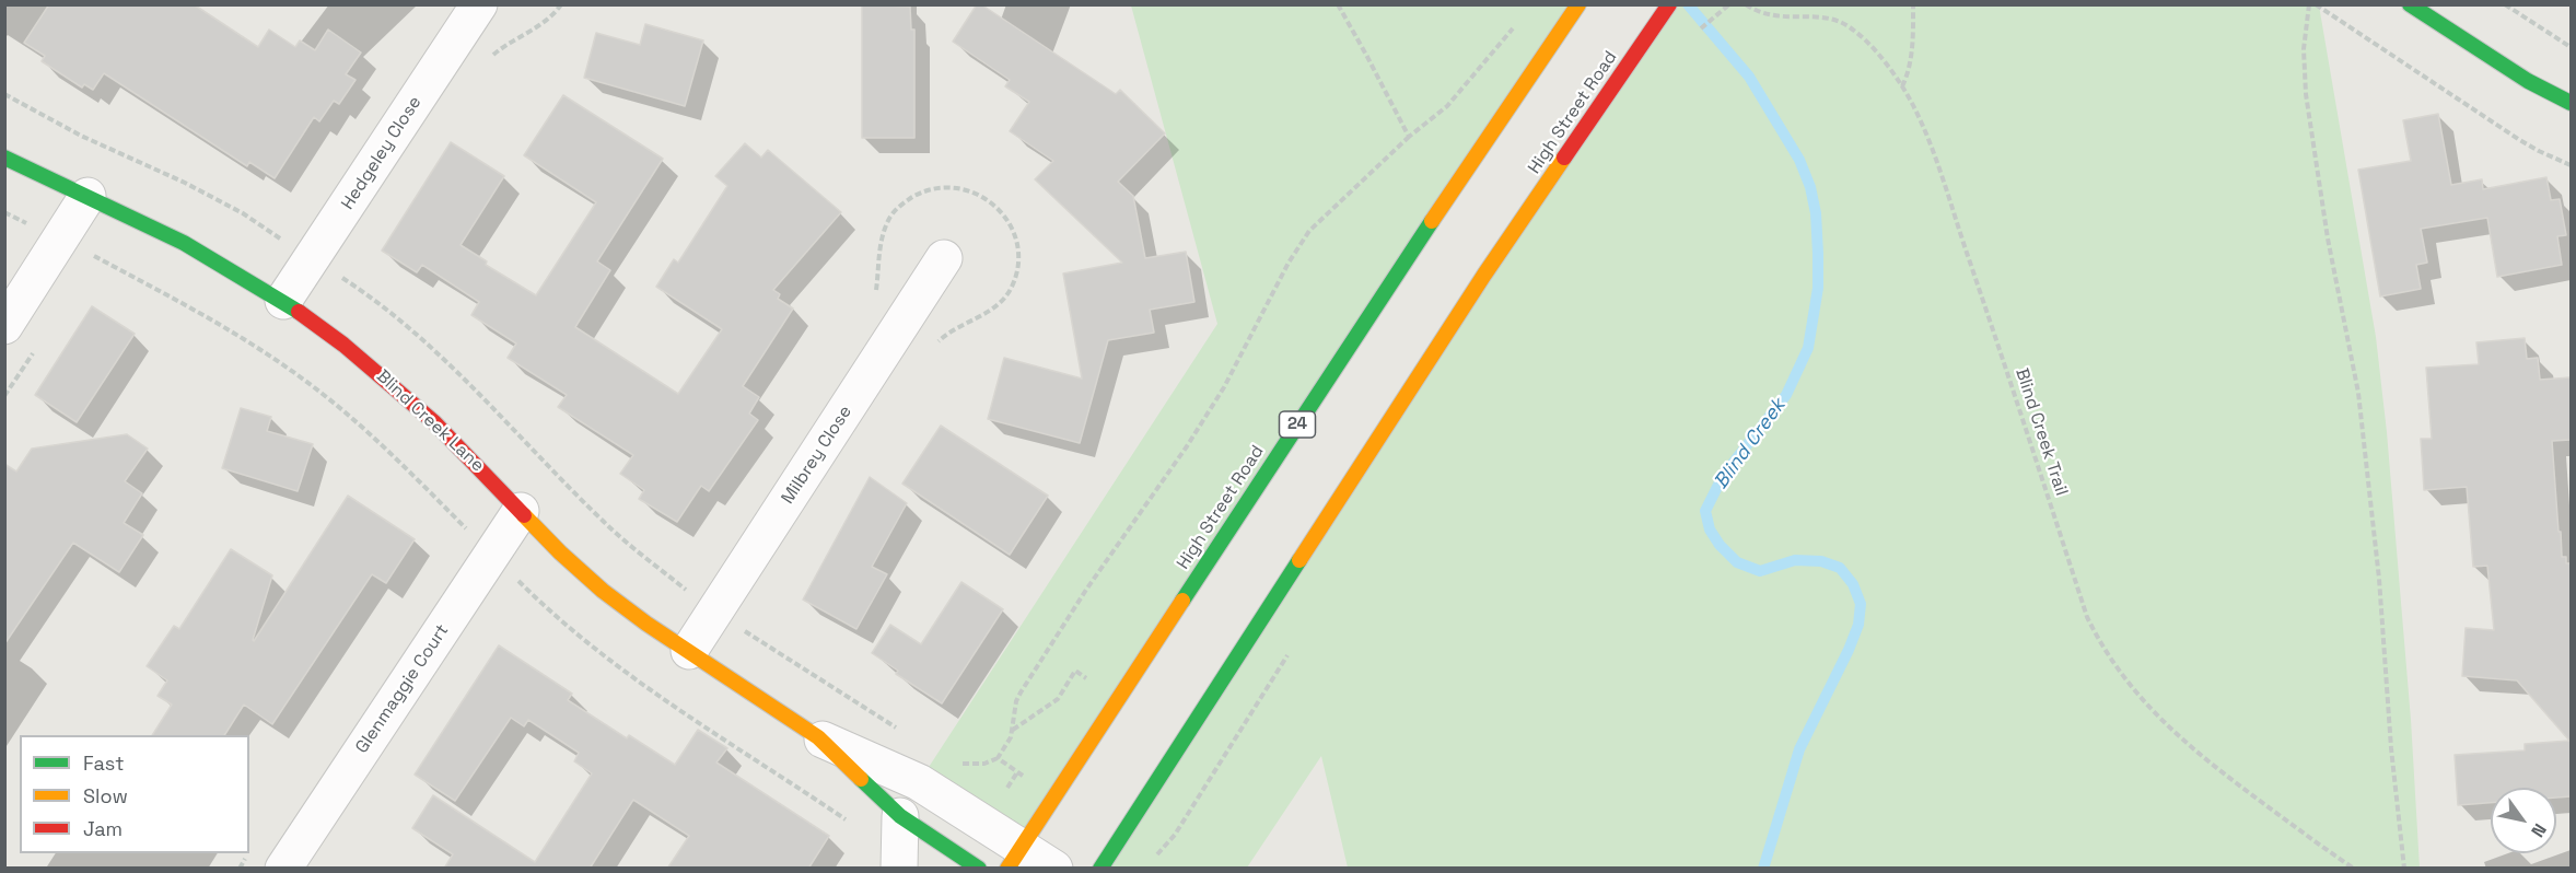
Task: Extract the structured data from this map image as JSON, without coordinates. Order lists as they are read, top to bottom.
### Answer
{
  "streets": {
    "main road": ["High Street Road", "Blind Creek Lane", "24"],
    "street": ["Hedgeley Close", "Milbrey Close", "Glenmaggie Court"],
    "path": ["Blind Creek Trail"]
  },
  "crossings": [
    ["High Street Road", "Blind Creek Lane"],
    ["Hedgeley Close", "Blind Creek Lane"],
    ["Blind Creek Lane", "Milbrey Close"],
    ["Blind Creek Lane", "Glenmaggie Court"]
  ],
  "water": ["Blind Creek"],
  "legend": ["Fast", "Slow", "Jam"],
  "north": "bottom right"
}
